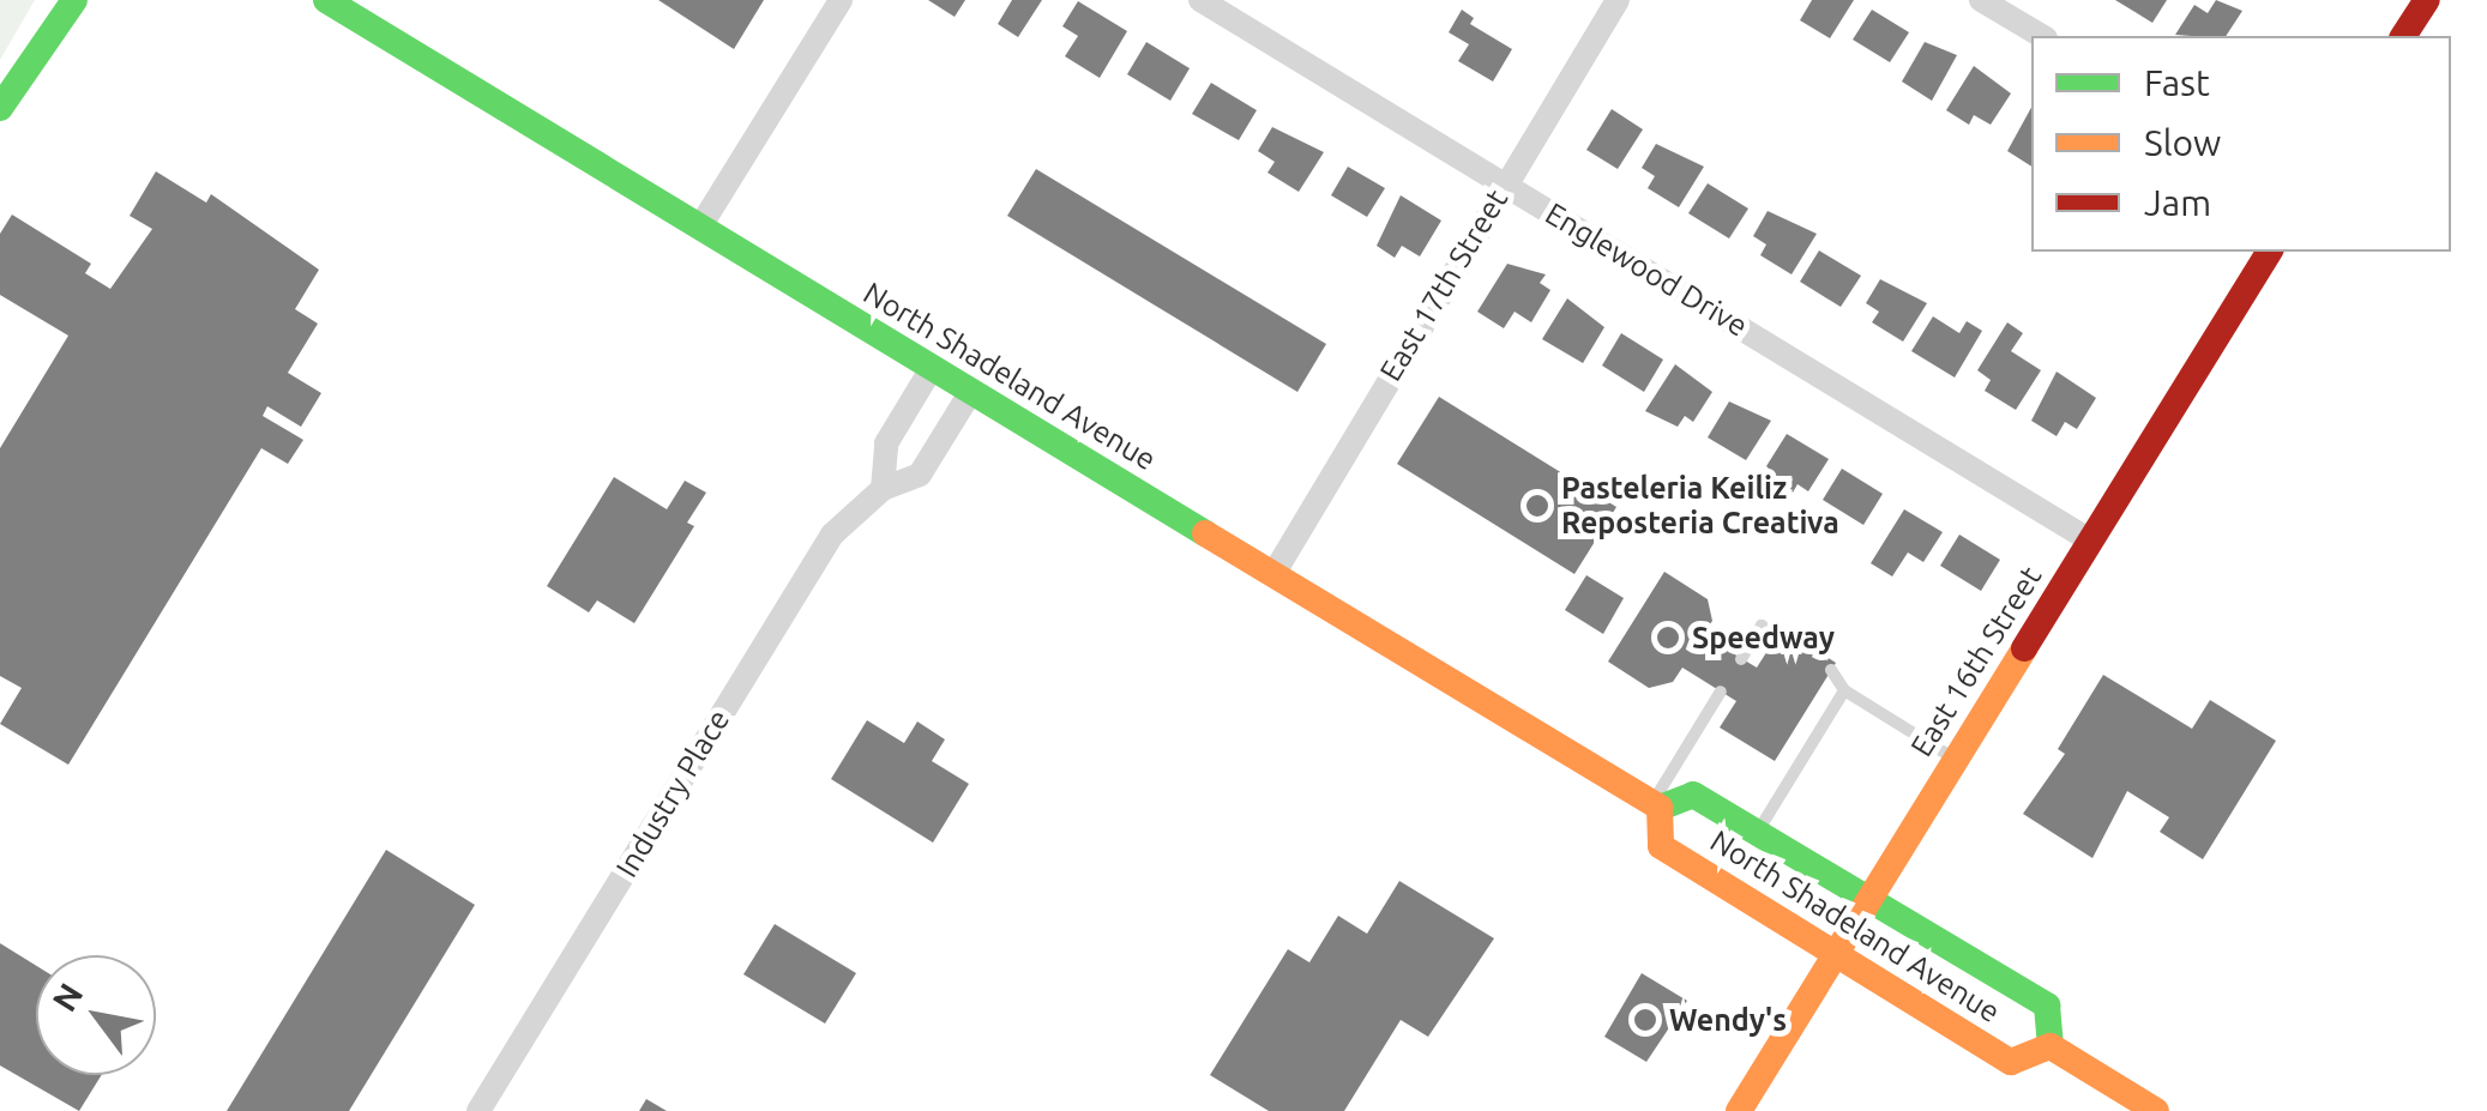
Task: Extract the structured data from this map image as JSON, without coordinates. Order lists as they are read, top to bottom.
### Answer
{
  "streets": {
    "main road": ["North Shadeland Avenue", "East 16th Street"],
    "street": ["Englewood Drive", "East 17th Street", "Industry Place"]
  },
  "crossings": [
    ["Englewood Drive", "East 17th Street"],
    ["Englewood Drive", "East 16th Street"],
    ["East 17th Street", "North Shadeland Avenue"],
    ["North Shadeland Avenue", "East 16th Street"],
    ["North Shadeland Avenue", "Industry Place"]
  ],
  "places": ["Pasteleria Keiliz Reposteria Creativa", "Speedway", "Wendy's"],
  "legend": ["Fast", "Slow", "Jam"],
  "north": "top left"
}
